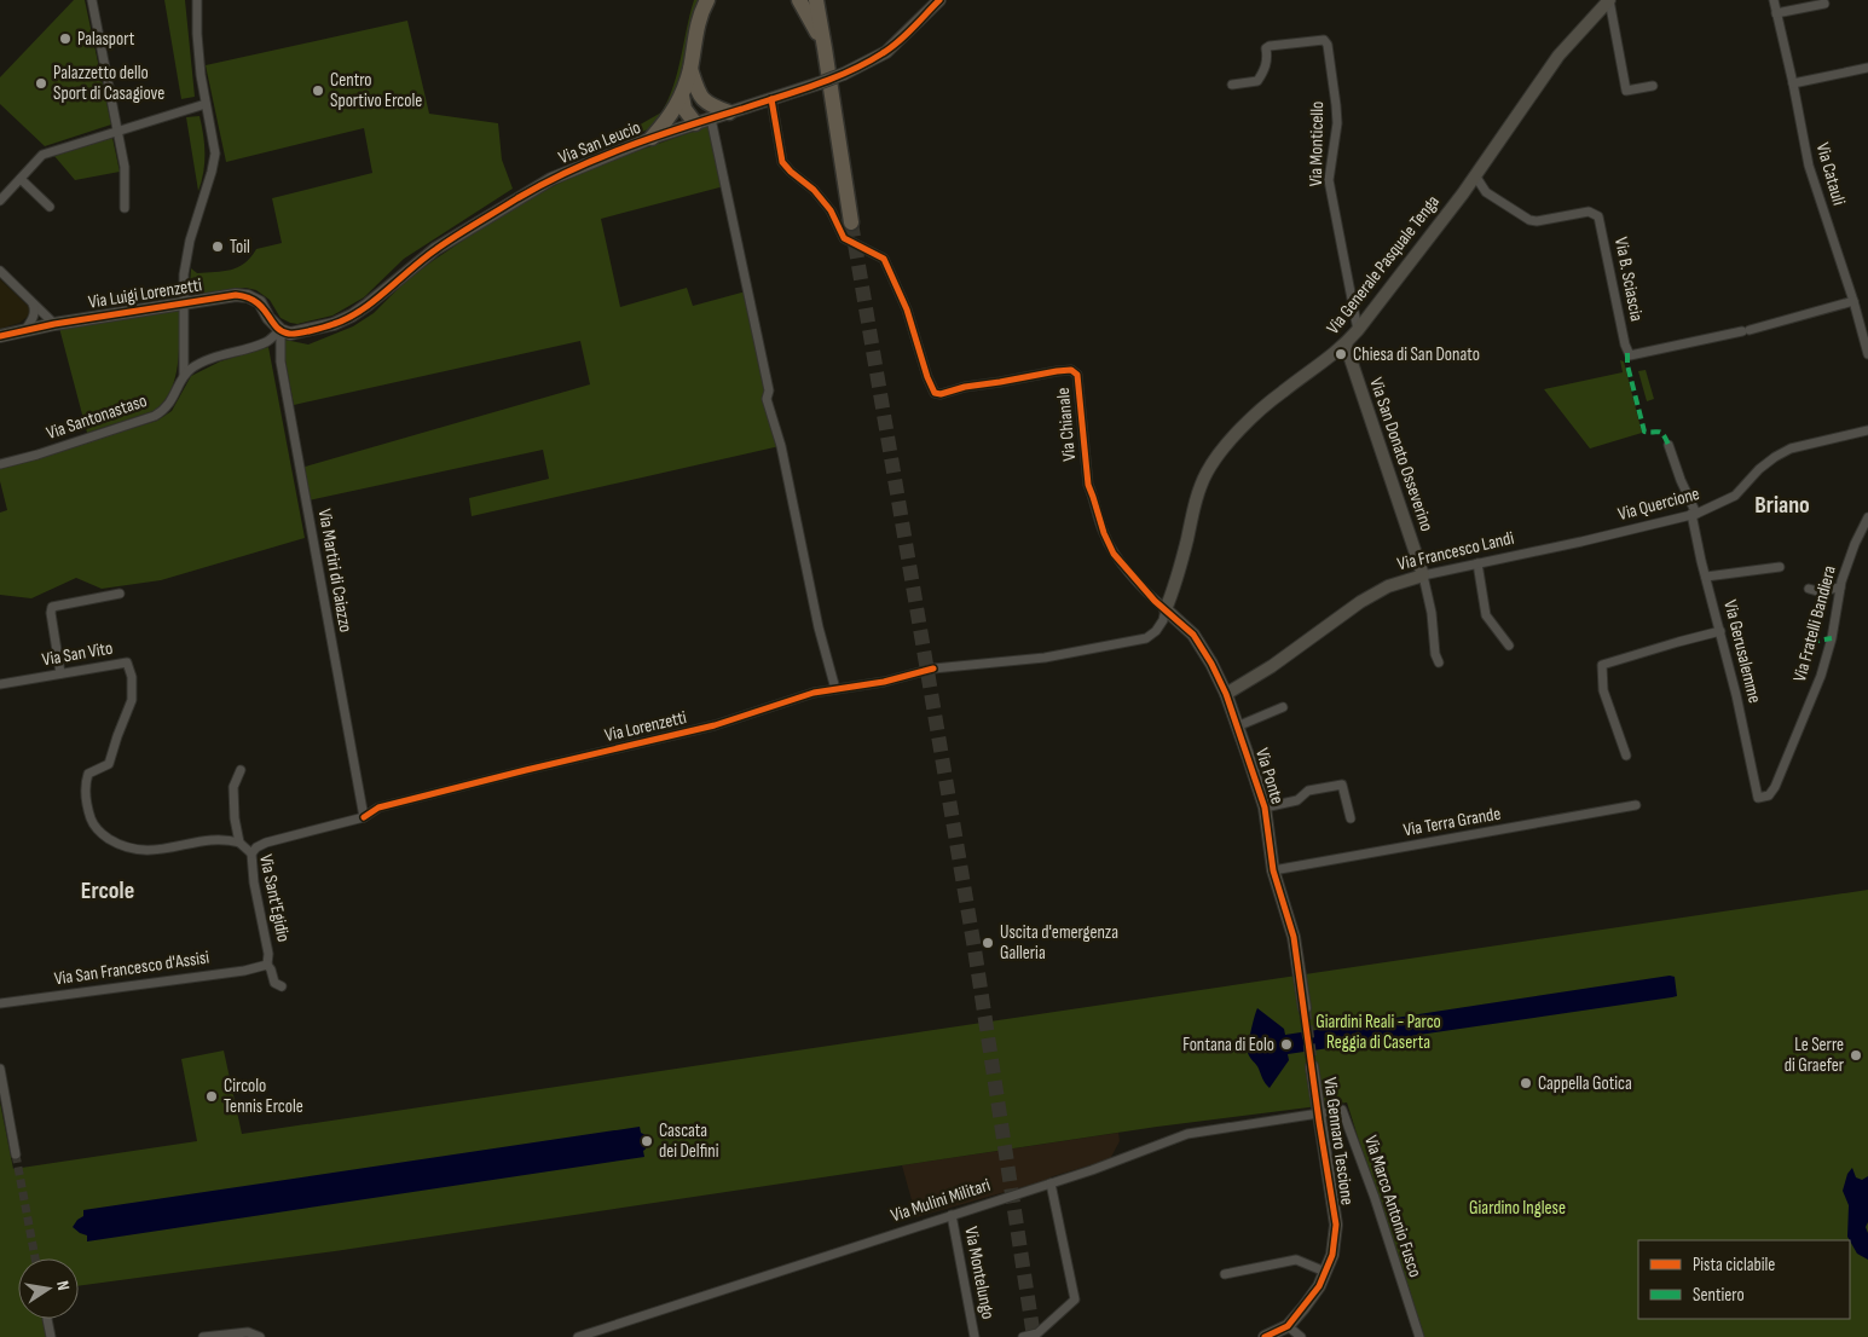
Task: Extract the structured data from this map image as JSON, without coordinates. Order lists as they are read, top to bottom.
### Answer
{
  "streets": {
    "street": [
      "Via San Leucio",
      "Via Monticello",
      "Via Catauli",
      "Via Generale Pasquale Tenga",
      "Via B. Sciascia",
      "Via Luigi Lorenzetti",
      "Via Santonastaso",
      "Via Chianale",
      "Via San Donato Osseverino",
      "Via Quercione",
      "Via Francesco Landi",
      "Via Martiri di Caiazzo",
      "Via Fratelli Bandiera",
      "Via Gerusalemme",
      "Via San Vito",
      "Via Lorenzetti",
      "Via Ponte",
      "Via Terra Grande",
      "Via Sant'Egidio",
      "Via San Francesco d'Assisi",
      "Via Gennaro Tescione",
      "Via Mulini Militari",
      "Via Marco Antonio Fusco",
      "Via Montelungo"
    ]
  },
  "crossings": [
    ["Via San Leucio", "Via Luigi Lorenzetti"],
    ["Via San Leucio", "Via Chianale"],
    ["Via San Leucio", "Via Martiri di Caiazzo"],
    ["Via Monticello", "Via Generale Pasquale Tenga"],
    ["Via Catauli", "Via B. Sciascia"],
    ["Via Generale Pasquale Tenga", "Via Chianale"],
    ["Via Generale Pasquale Tenga", "Via San Donato Osseverino"],
    ["Via Generale Pasquale Tenga", "Via Lorenzetti"],
    ["Via Generale Pasquale Tenga", "Via Ponte"],
    ["Via Luigi Lorenzetti", "Via Santonastaso"],
    ["Via Luigi Lorenzetti", "Via Martiri di Caiazzo"],
    ["Via Chianale", "Via Lorenzetti"],
    ["Via Chianale", "Via Ponte"],
    ["Via San Donato Osseverino", "Via Francesco Landi"],
    ["Via Quercione", "Via Francesco Landi"],
    ["Via Quercione", "Via Gerusalemme"],
    ["Via Francesco Landi", "Via Ponte"],
    ["Via Martiri di Caiazzo", "Via Lorenzetti"],
    ["Via Fratelli Bandiera", "Via Gerusalemme"],
    ["Via San Vito", "Via Sant'Egidio"],
    ["Via Lorenzetti", "Via Ponte"],
    ["Via Lorenzetti", "Via Sant'Egidio"],
    ["Via Ponte", "Via Terra Grande"],
    ["Via Sant'Egidio", "Via San Francesco d'Assisi"],
    ["Via Gennaro Tescione", "Via Mulini Militari"],
    ["Via Gennaro Tescione", "Via Marco Antonio Fusco"],
    ["Via Mulini Militari", "Via Marco Antonio Fusco"],
    ["Via Mulini Militari", "Via Montelungo"]
  ],
  "districts": ["Briano", "Ercole"],
  "parks": ["Giardini Reali - Parco Reggia di Caserta", "Giardino Inglese"],
  "places": [
    "Palasport",
    "Palazzetto dello Sport di Casagiove",
    "Centro Sportivo Ercole",
    "Toil",
    "Chiesa di San Donato",
    "Uscita d'emergenza Galleria",
    "Fontana di Eolo",
    "Le Serre di Graefer",
    "Cappella Gotica",
    "Circolo Tennis Ercole",
    "Cascata dei Delfini"
  ],
  "legend": ["Pista ciclabile", "Sentiero"],
  "north": "right"
}
